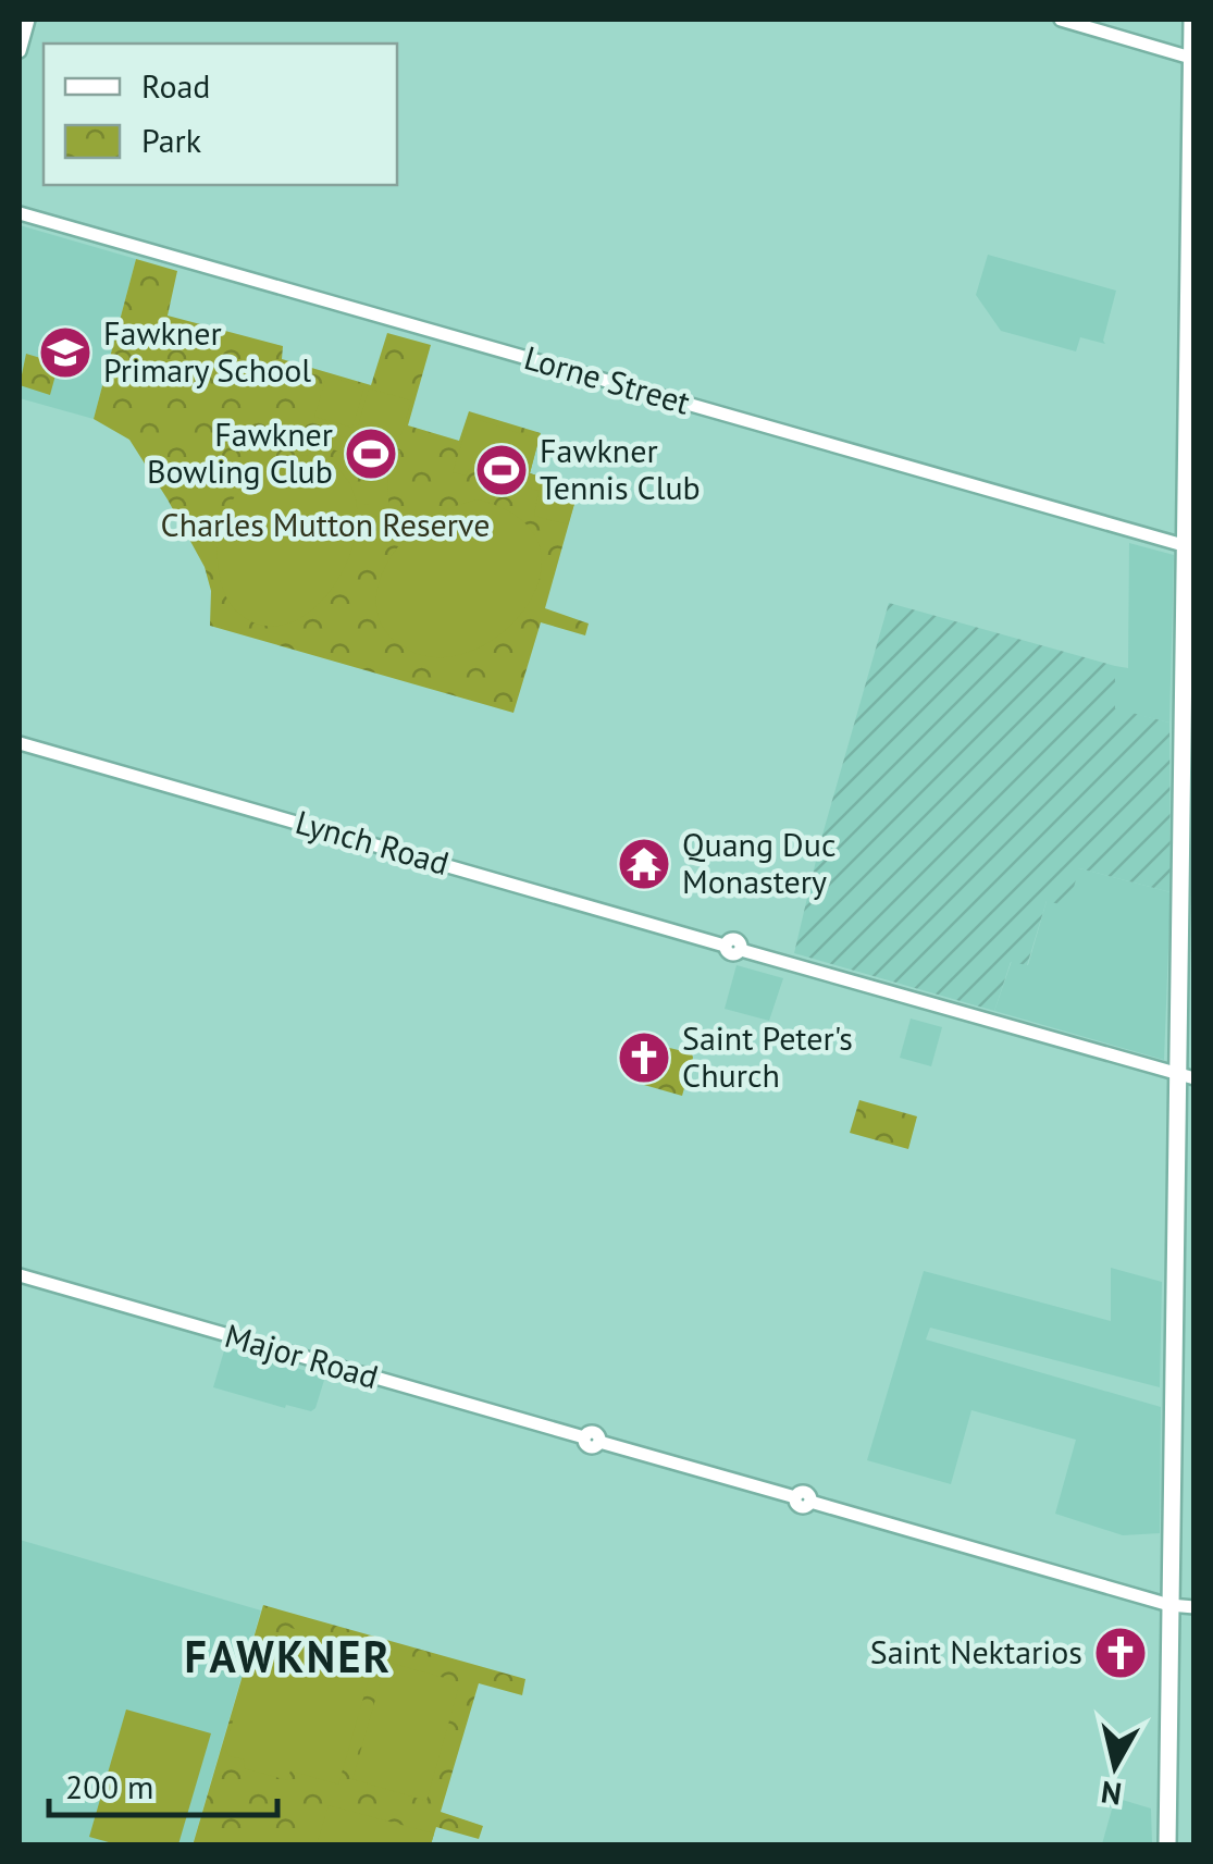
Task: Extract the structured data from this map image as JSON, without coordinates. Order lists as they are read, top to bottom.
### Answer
{
  "streets": {
    "street": ["Lorne Street", "Lynch Road", "Major Road"]
  },
  "districts": ["FAWKNER"],
  "parks": ["Charles Mutton Reserve"],
  "places": {
    "school or university": ["Fawkner Primary School"],
    "sports": ["Fawkner Bowling Club", "Fawkner Tennis Club"],
    "temple": ["Quang Duc Monastery"],
    "church": ["Saint Peter's Church", "Saint Nektarios"]
  },
  "legend": ["Road", "Park"],
  "scale_bar": "200 m",
  "north": "bottom"
}
